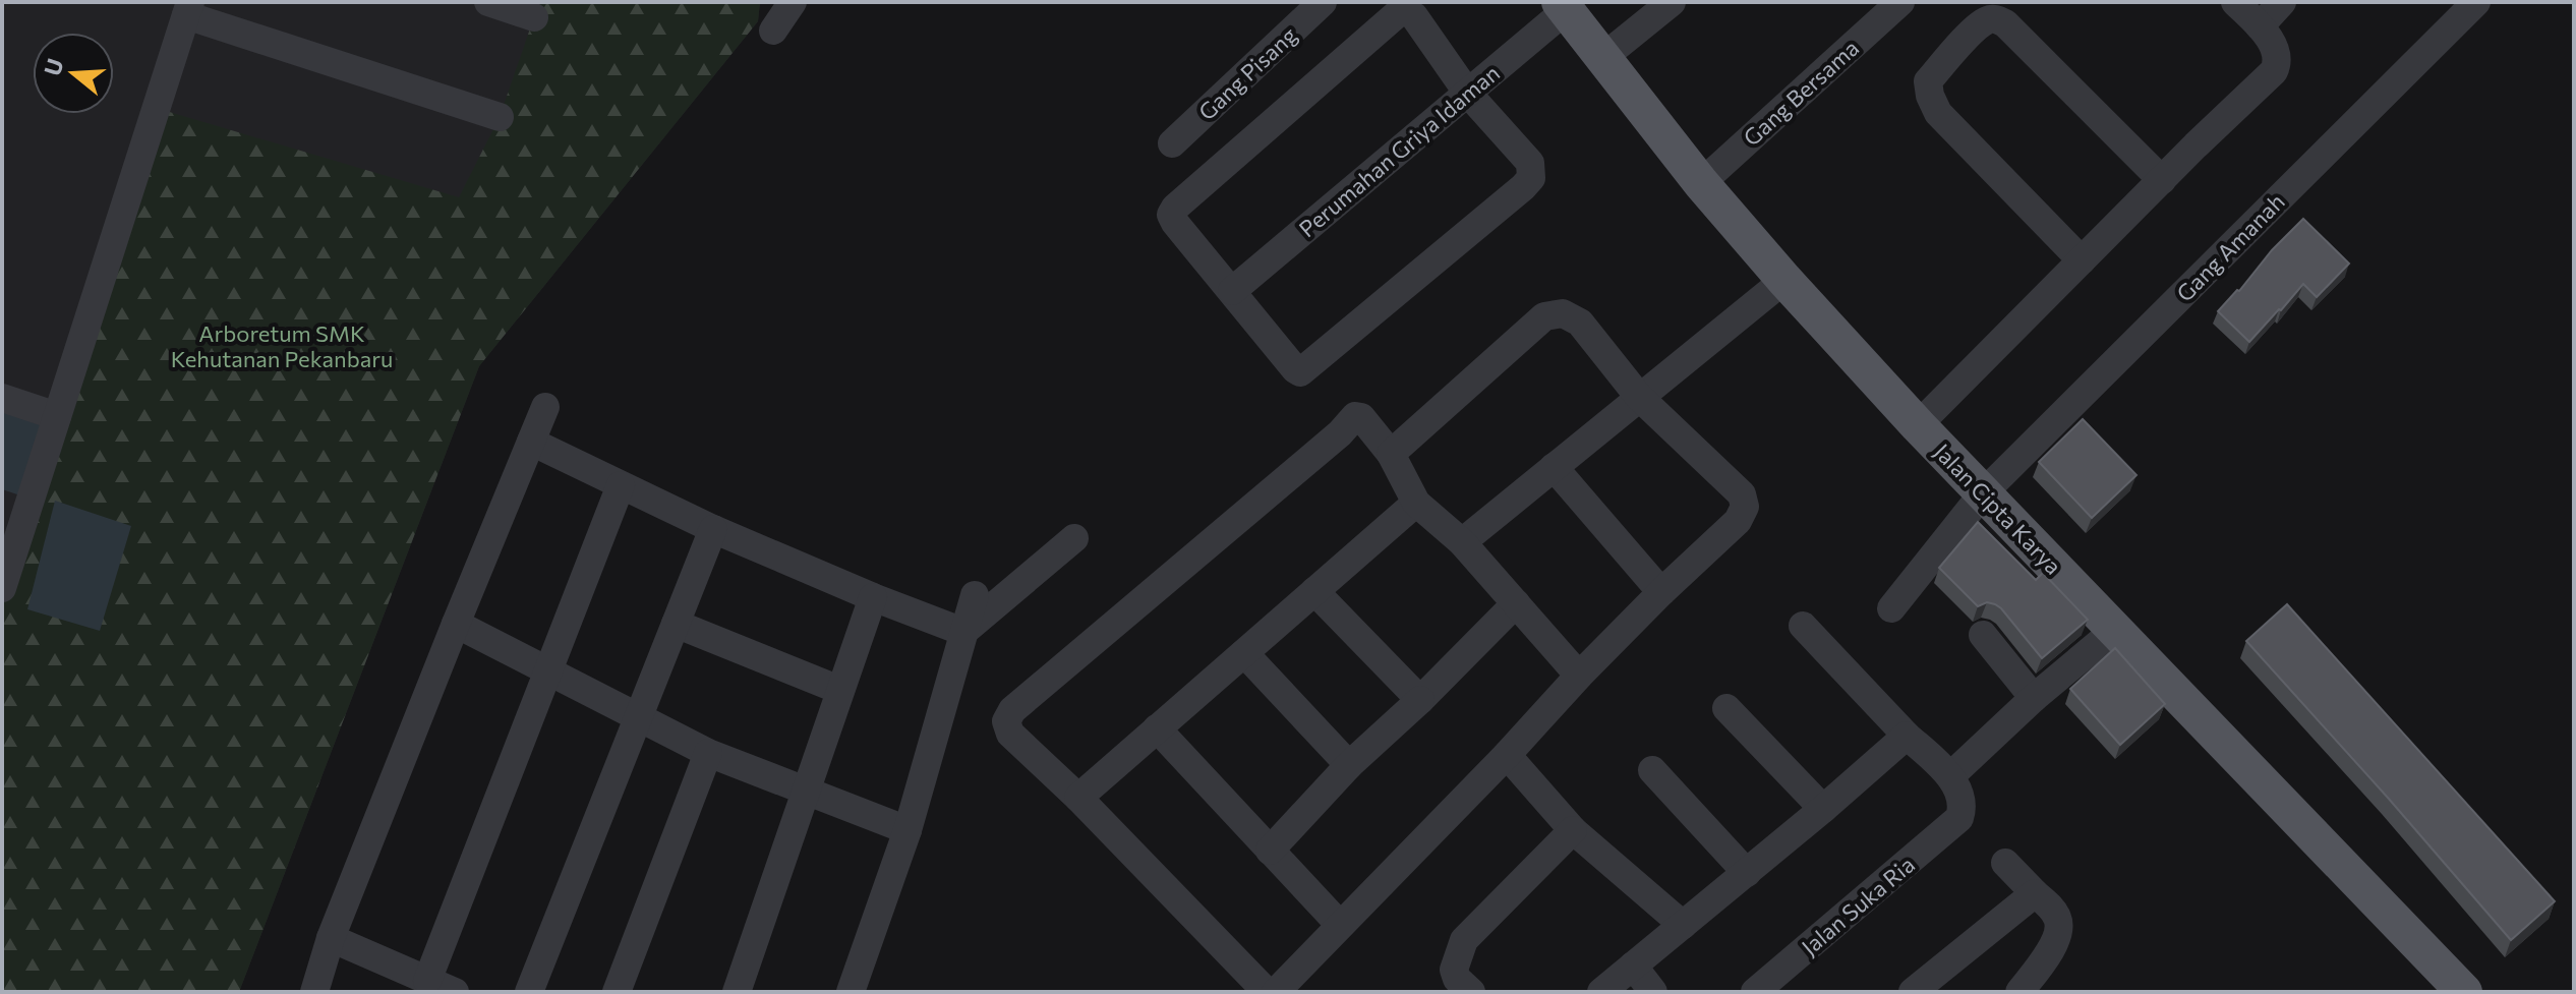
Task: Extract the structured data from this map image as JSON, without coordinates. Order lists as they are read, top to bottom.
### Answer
{
  "streets": {
    "main road": ["Jalan Cipta Karya"],
    "street": [
      "Gang Pisang",
      "Gang Bersama",
      "Perumahan Griya Idaman",
      "Gang Amanah",
      "Jalan Suka Ria"
    ]
  },
  "crossings": [
    ["Gang Bersama", "Jalan Cipta Karya"],
    ["Perumahan Griya Idaman", "Jalan Cipta Karya"],
    ["Gang Amanah", "Jalan Cipta Karya"]
  ],
  "parks": ["Arboretum SMK Kehutanan Pekanbaru"],
  "north": "left"
}
